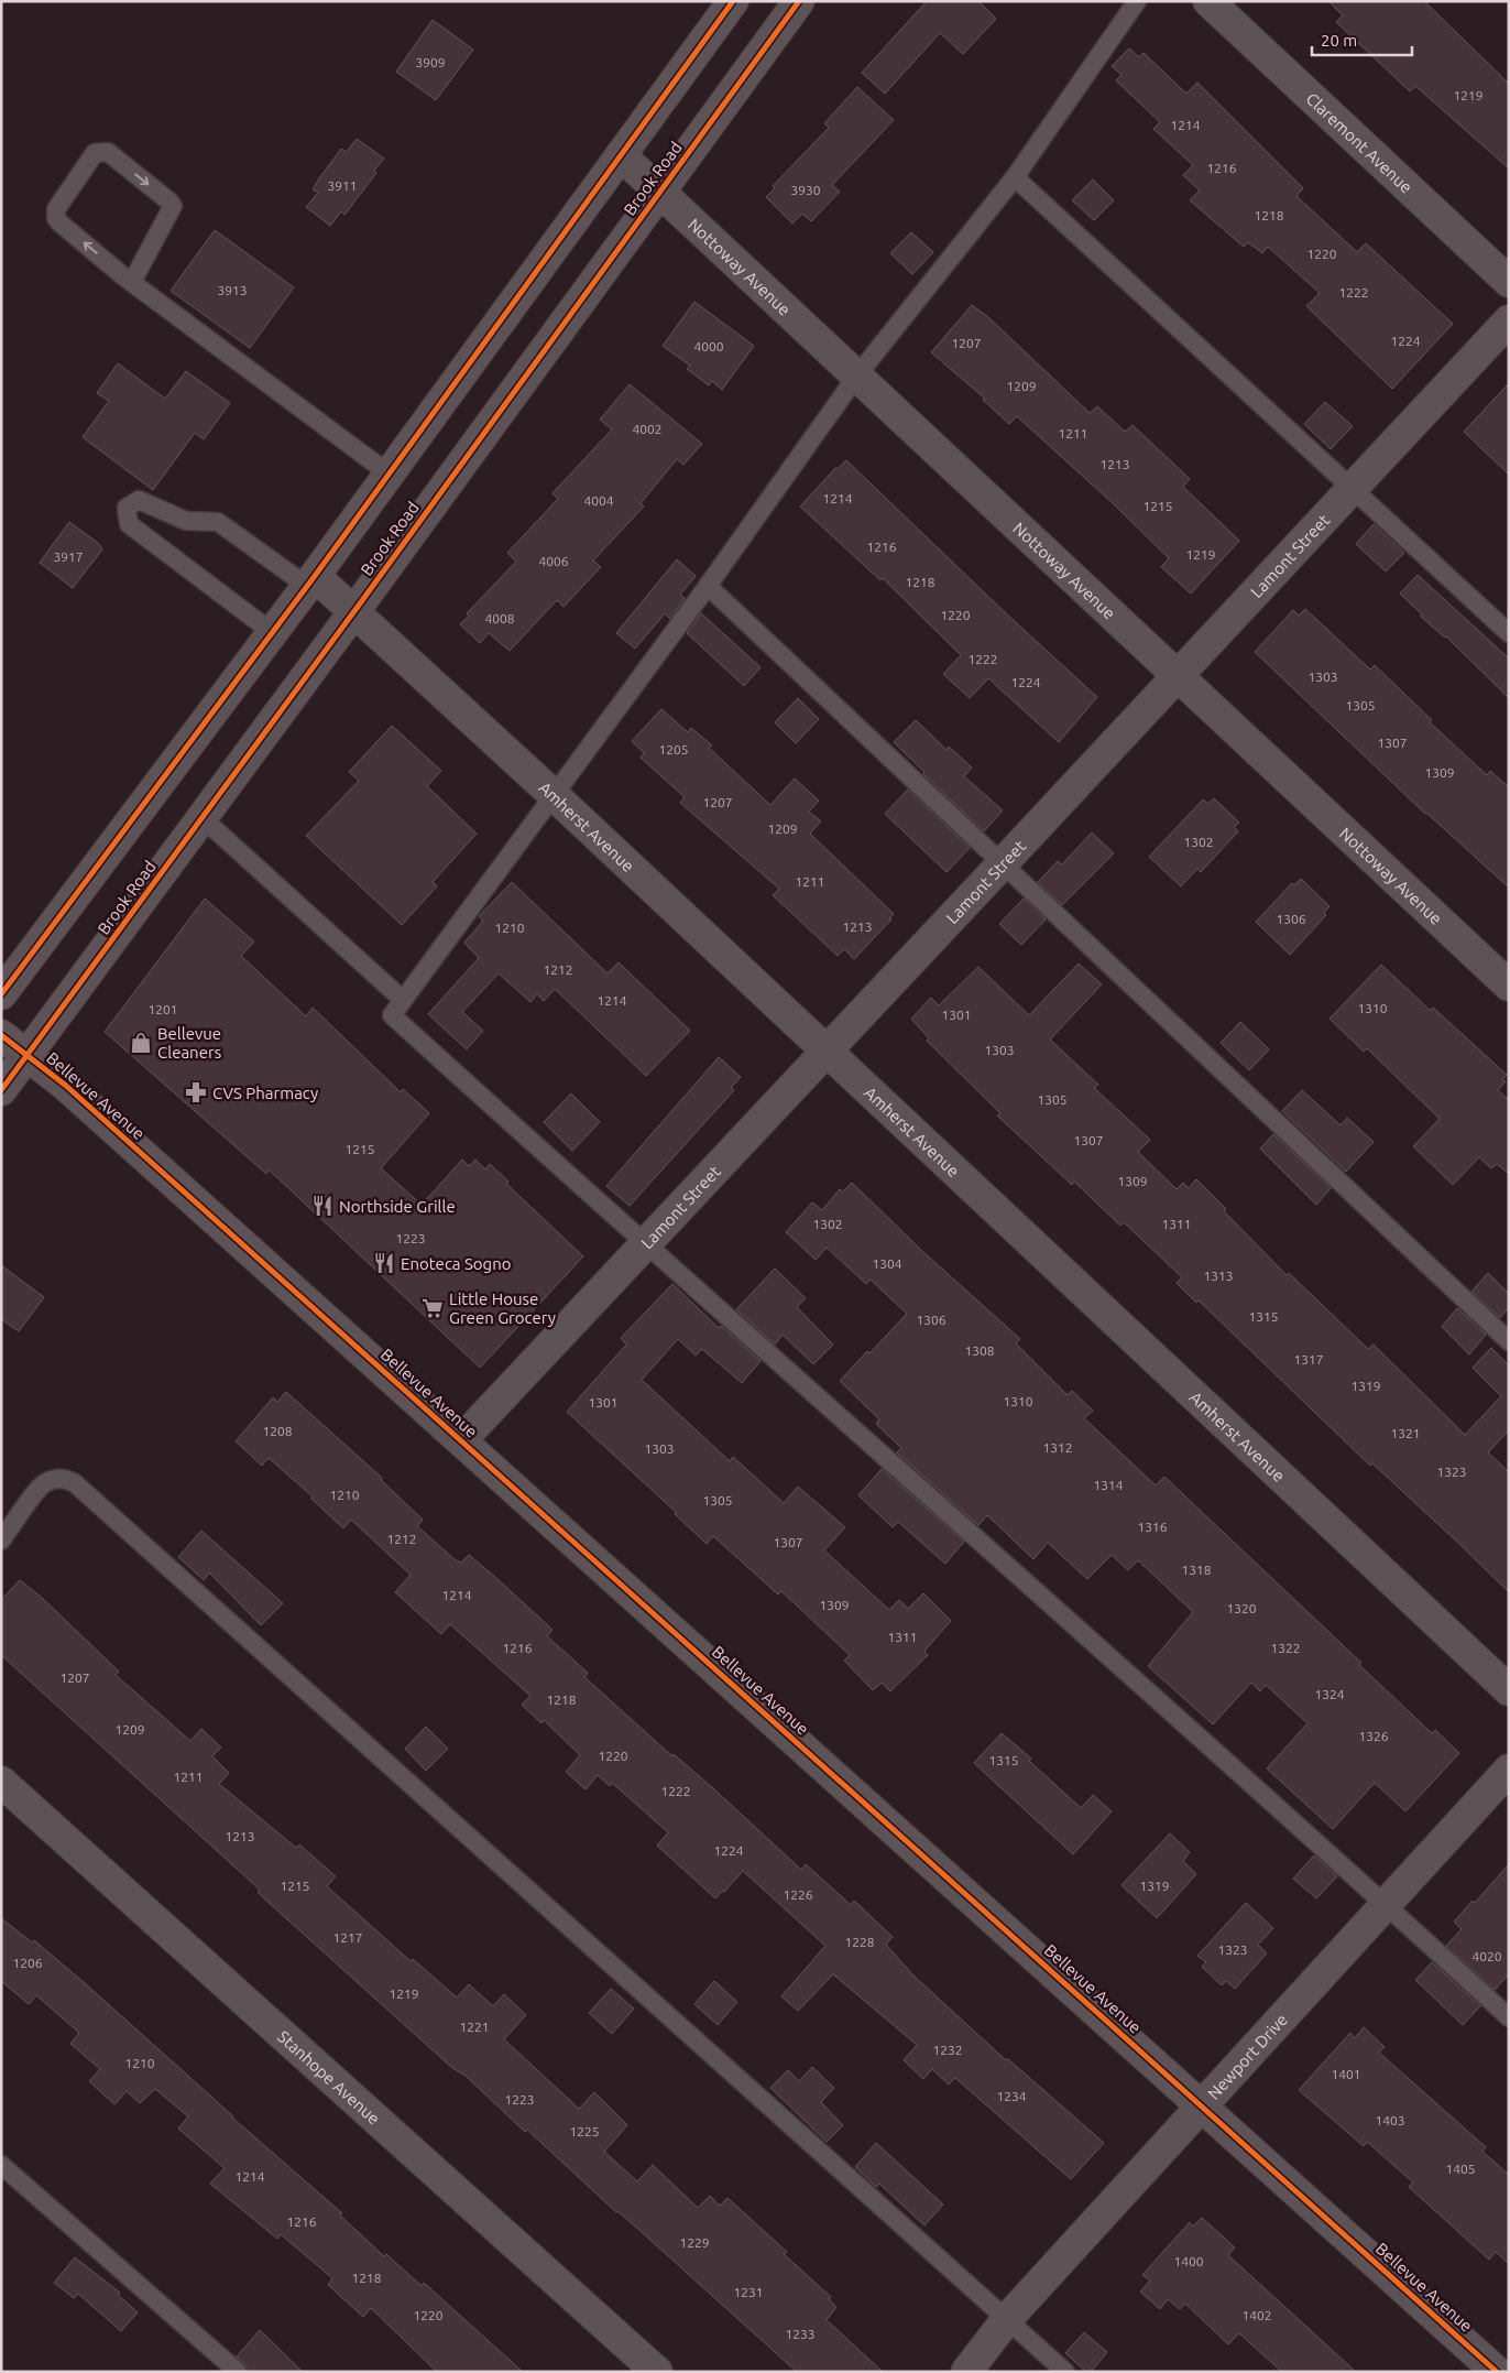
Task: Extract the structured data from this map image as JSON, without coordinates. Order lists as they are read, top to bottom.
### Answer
{
  "streets": {
    "street": [
      "Claremont Avenue",
      "Brook Road",
      "Nottoway Avenue",
      "Lamont Street",
      "Amherst Avenue",
      "Bellevue Avenue",
      "Newport Drive",
      "Stanhope Avenue"
    ]
  },
  "crossings": [
    ["Brook Road", "Nottoway Avenue"],
    ["Brook Road", "Amherst Avenue"],
    ["Brook Road", "Bellevue Avenue"],
    ["Nottoway Avenue", "Lamont Street"],
    ["Lamont Street", "Amherst Avenue"],
    ["Lamont Street", "Bellevue Avenue"],
    ["Bellevue Avenue", "Newport Drive"]
  ],
  "places": {
    "shop": ["Bellevue Cleaners"],
    "pharmacy": ["CVS Pharmacy"],
    "restaurant": ["Northside Grille", "Enoteca Sogno"],
    "supermarket": ["Little House Green Grocery"]
  },
  "house_numbers": [
    "3909",
    "1219",
    "1214",
    "1216",
    "3911",
    "3930",
    "1218",
    "1220",
    "3913",
    "1222",
    "1224",
    "1207",
    "4000",
    "1209",
    "4002",
    "1211",
    "1213",
    "1214",
    "4004",
    "1215",
    "1216",
    "1219",
    "3917",
    "4006",
    "1218",
    "1220",
    "4008",
    "1222",
    "1303",
    "1224",
    "1305",
    "1307",
    "1205",
    "1309",
    "1207",
    "1209",
    "1302",
    "1211",
    "1306",
    "1213",
    "1210",
    "1212",
    "1214",
    "1310",
    "1201",
    "1301",
    "1303",
    "1305",
    "1307",
    "1215",
    "1309",
    "1302",
    "1311",
    "1223",
    "1304",
    "1313",
    "1315",
    "1306",
    "1308",
    "1317",
    "1319",
    "1310",
    "1301",
    "1208",
    "1321",
    "1312",
    "1303",
    "1323",
    "1314",
    "1210",
    "1305",
    "1316",
    "1212",
    "1307",
    "1318",
    "1214",
    "1309",
    "1320",
    "1311",
    "1216",
    "1322",
    "1207",
    "1324",
    "1218",
    "1209",
    "1326",
    "1220",
    "1315",
    "1211",
    "1222",
    "1213",
    "1224",
    "1215",
    "1319",
    "1226",
    "1217",
    "1228",
    "1323",
    "4020",
    "1206",
    "1219",
    "1221",
    "1232",
    "1210",
    "1401",
    "1234",
    "1223",
    "1403",
    "1225",
    "1405",
    "1214",
    "1216",
    "1229",
    "1400",
    "1218",
    "1231",
    "1220",
    "1402",
    "1233"
  ],
  "scale_bar": "20 m"
}
